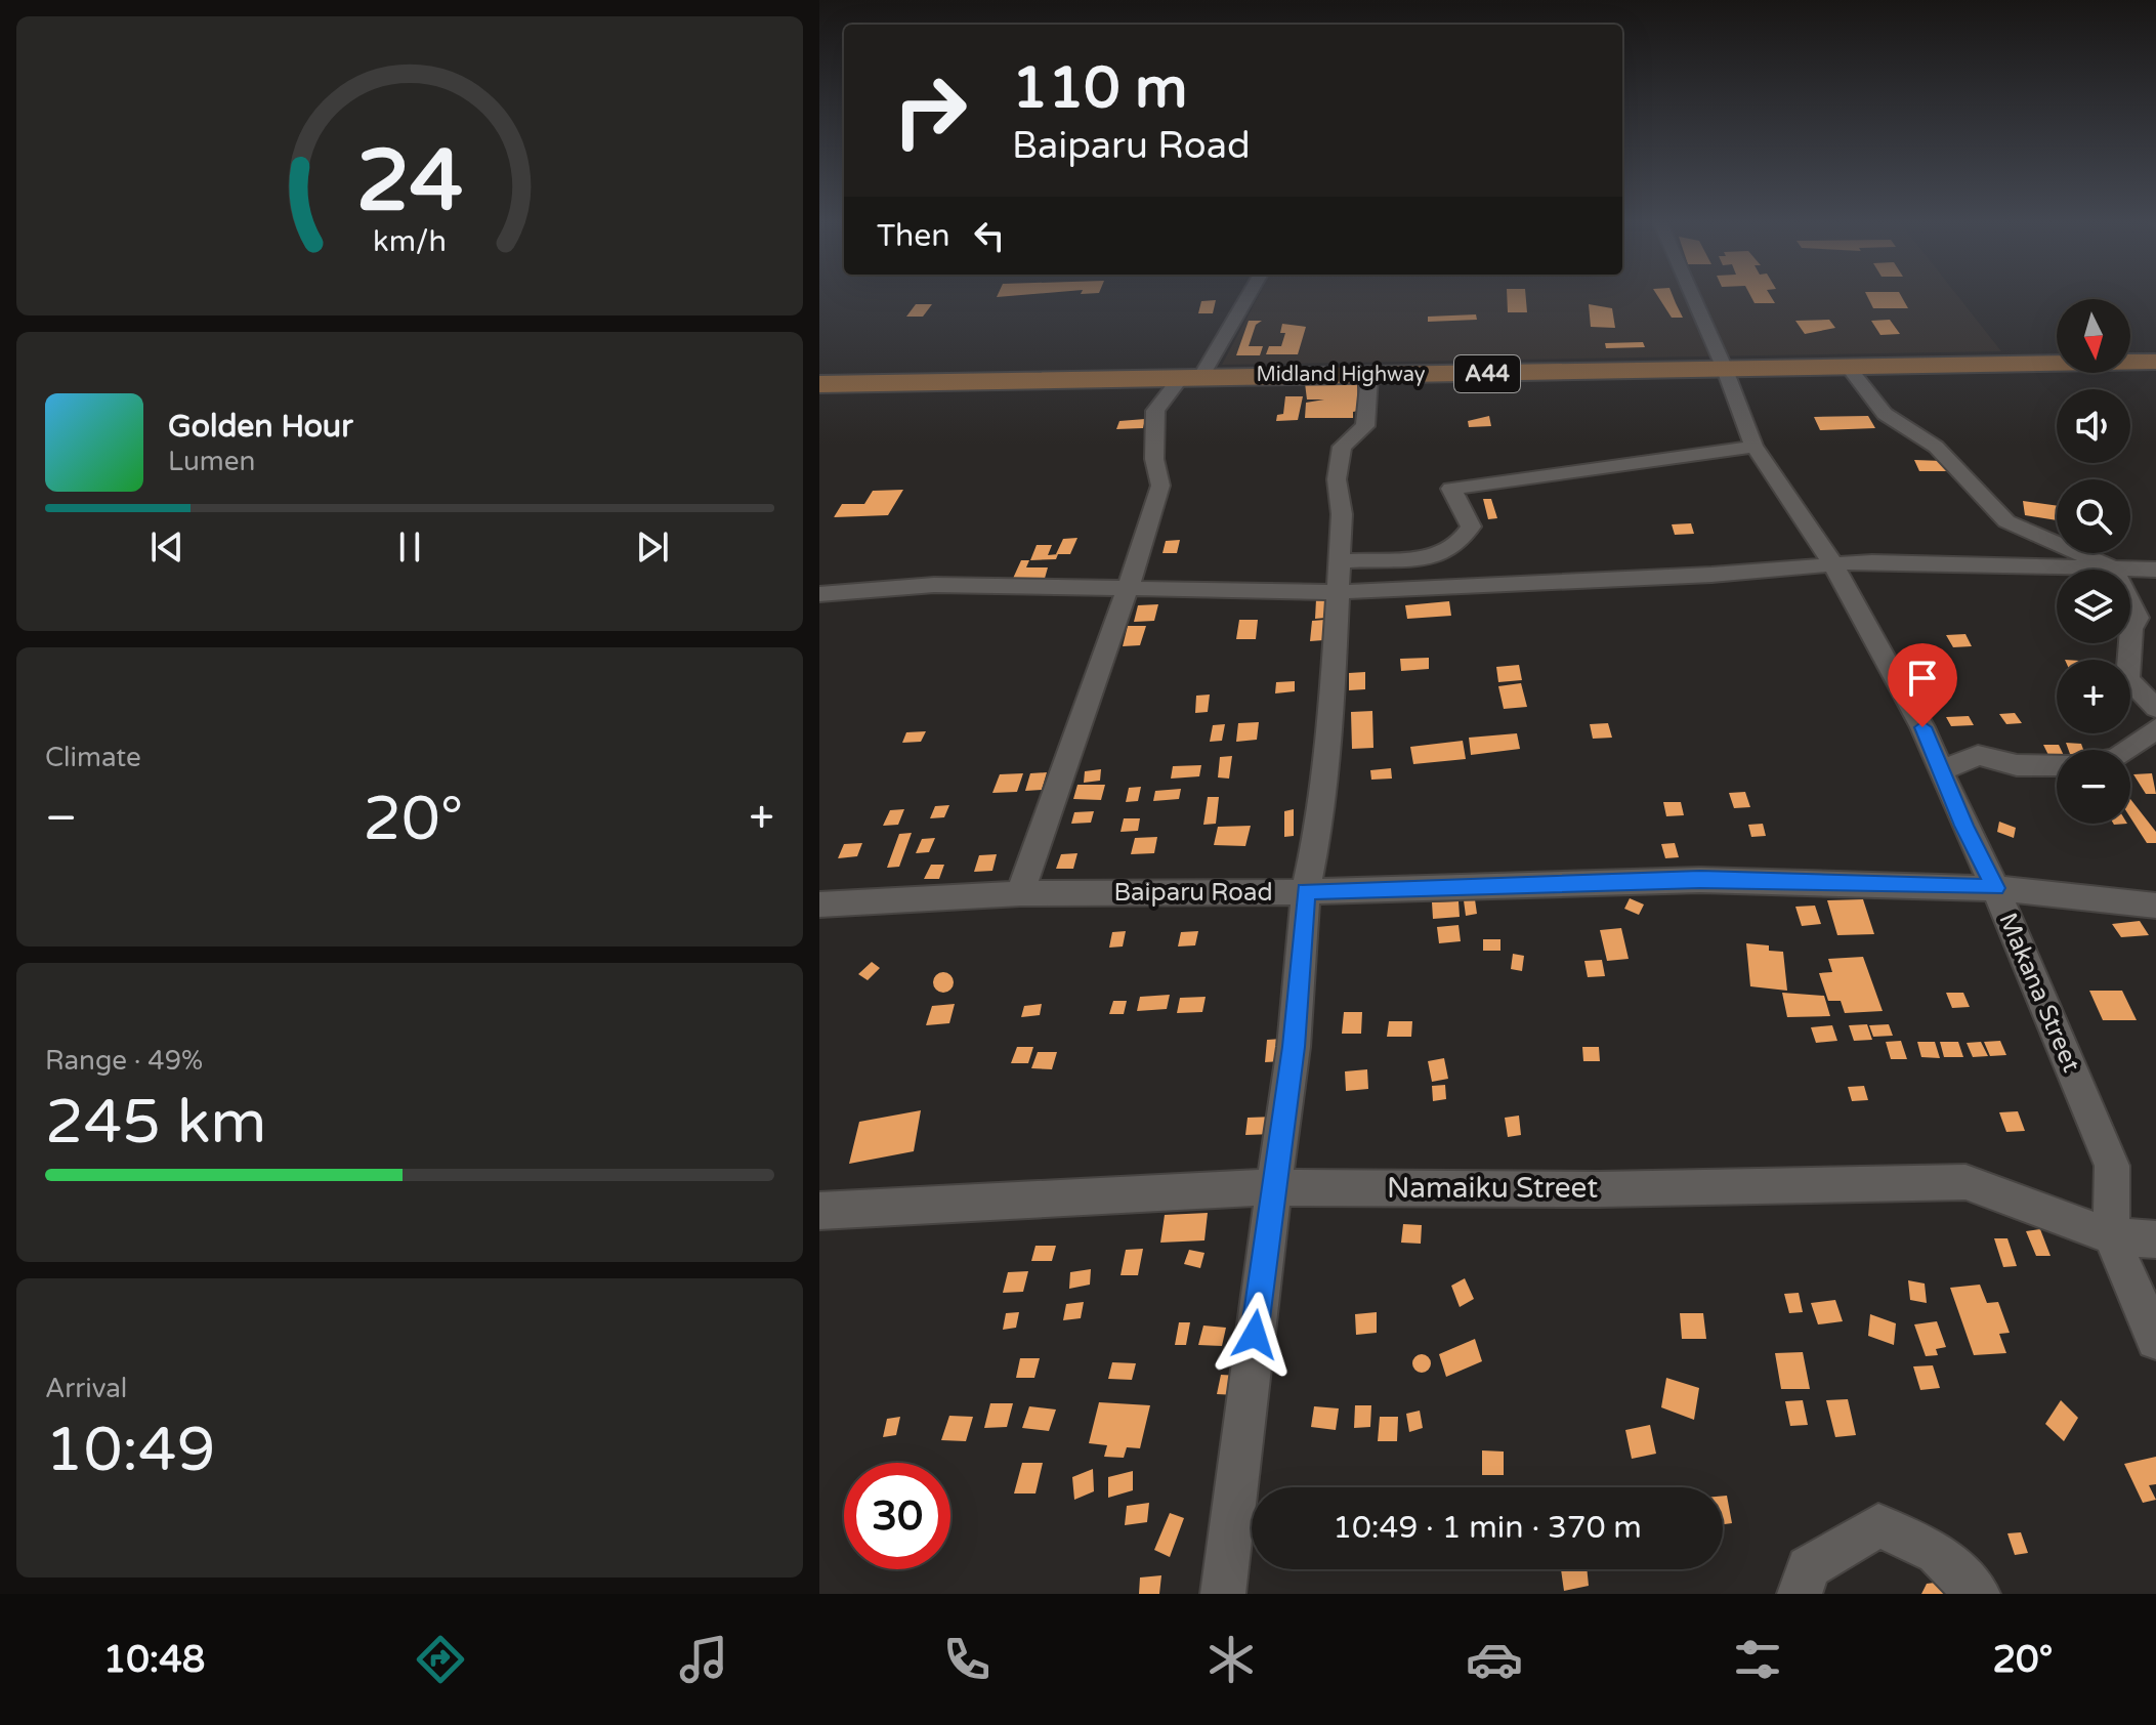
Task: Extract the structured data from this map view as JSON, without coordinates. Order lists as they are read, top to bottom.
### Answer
{
  "streets": {
    "main road": ["A44", "Midland Highway"],
    "street": ["Baiparu Road", "Makana Street", "Namaiku Street"]
  },
  "crossings": [
    ["Midland Highway", "Makana Street"],
    ["Baiparu Road", "Makana Street"],
    ["Makana Street", "Namaiku Street"]
  ],
  "north": "bottom",
  "page": {
    "turn": ["110 m", "Baiparu Road"],
    "then": "Then",
    "map_buttons": ["+", "−"],
    "song": ["Golden Hour", "Lumen"],
    "tile": [
      "Climate",
      ["Range · 49%", "245 km"],
      ["Arrival", "10:49"]
    ],
    "heat": ["−", "20°", "+"],
    "limit": "30",
    "trip": "10:49 · 1 min · 370 m",
    "tabs": ["10:48", "20°"],
    "gauge": ["24", "km/h"]
  }
}
